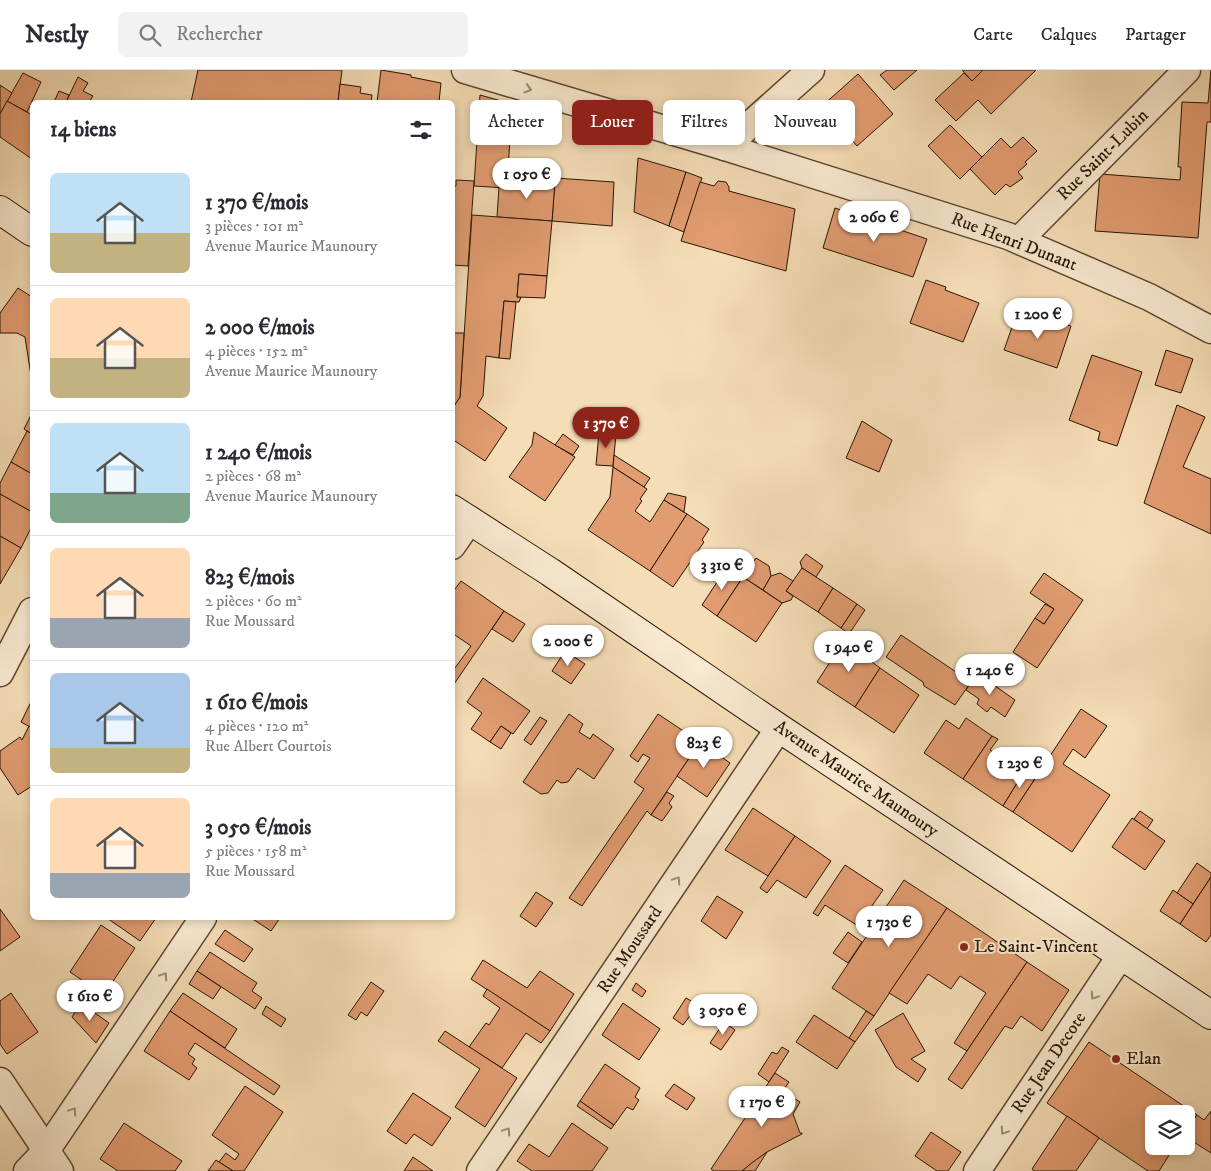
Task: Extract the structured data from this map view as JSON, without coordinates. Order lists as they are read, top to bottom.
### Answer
{
  "streets": {
    "main road": ["Avenue Maurice Maunoury"],
    "street": [
      "Rue Saint-Lubin",
      "Rue Henri Dunant",
      "Rue Moussard",
      "Rue Jean Decote"
    ]
  },
  "crossings": [
    ["Rue Saint-Lubin", "Rue Henri Dunant"],
    ["Avenue Maurice Maunoury", "Rue Moussard"],
    ["Avenue Maurice Maunoury", "Rue Jean Decote"]
  ],
  "one_way": ["Rue Moussard", "Rue Jean Decote"],
  "places": ["Le Saint-Vincent", "Elan"],
  "page": {
    "header": "Nestly",
    "search": "Rechercher",
    "nav": ["Carte", "Calques", "Partager"],
    "chip": [
      "Acheter",
      "Louer",
      "Filtres",
      "Nouveau"
    ],
    "heading": "14 biens",
    "price": [
      "1 050 €",
      "2 060 €",
      "1 200 €",
      "1 370 €",
      "3 310 €",
      "2 000 €",
      "1 940 €",
      "1 240 €",
      "823 €",
      "1 230 €",
      "1 730 €",
      "1 610 €",
      "3 050 €",
      "1 170 €"
    ],
    "list": [
      {
        "name": "1 370 €/mois",
        "note": "3 pièces · 101 m² · Avenue Maurice Maunoury"
      },
      {
        "name": "2 000 €/mois",
        "note": "4 pièces · 152 m² · Avenue Maurice Maunoury"
      },
      {
        "name": "1 240 €/mois",
        "note": "2 pièces · 68 m² · Avenue Maurice Maunoury"
      },
      {
        "name": "823 €/mois",
        "note": "2 pièces · 60 m² · Rue Moussard"
      },
      {
        "name": "1 610 €/mois",
        "note": "4 pièces · 120 m² · Rue Albert Courtois"
      },
      {
        "name": "3 050 €/mois",
        "note": "5 pièces · 158 m² · Rue Moussard"
      }
    ]
  }
}
